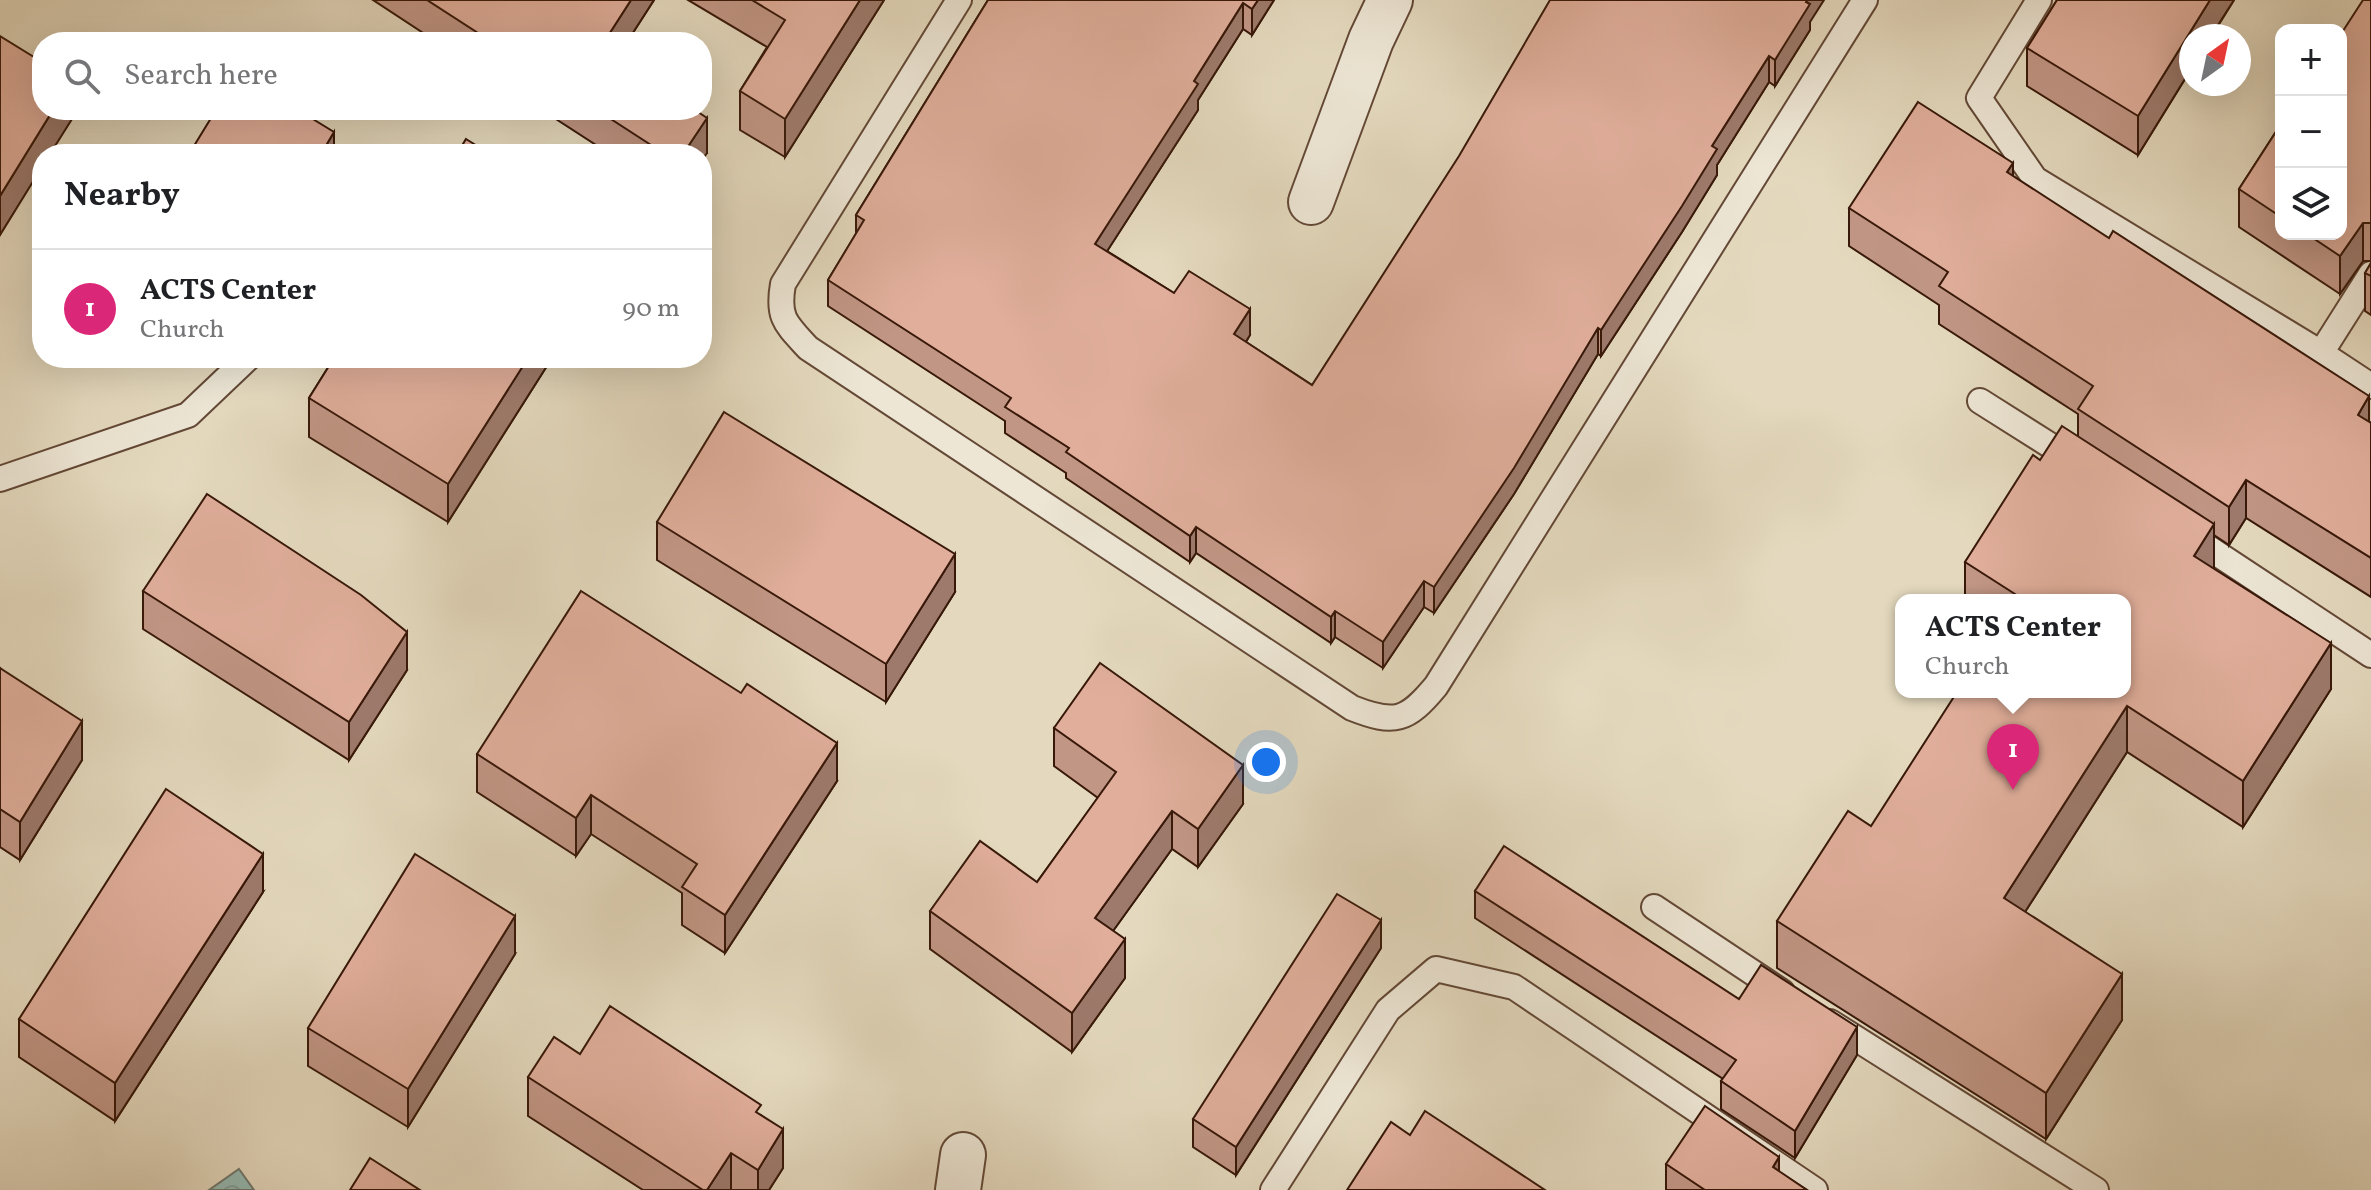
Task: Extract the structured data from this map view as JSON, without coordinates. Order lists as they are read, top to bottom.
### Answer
{
  "north": "top right",
  "page": {
    "map_buttons": ["+", "−"],
    "search": "Search here",
    "heading": "Nearby",
    "list": [
      {
        "mark": "1",
        "name": "ACTS Center",
        "note": "Church",
        "value": "90 m"
      }
    ],
    "popup": ["ACTS Center", "Church"],
    "pins": "1"
  }
}
